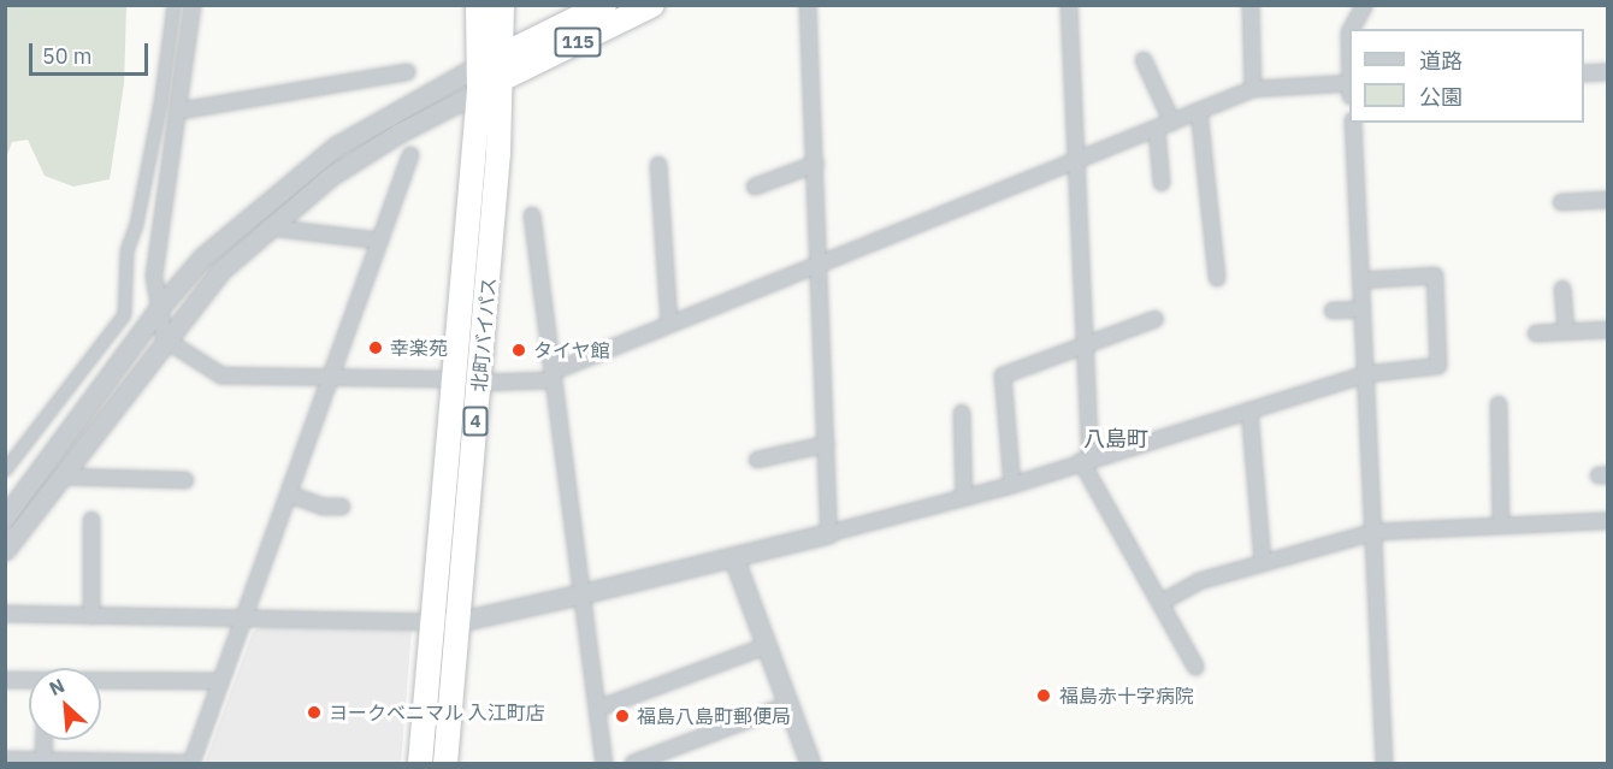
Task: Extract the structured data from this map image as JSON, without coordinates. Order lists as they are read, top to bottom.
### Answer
{
  "streets": {
    "highway": ["115", "北町バイパス", "4"]
  },
  "crossings": [
    ["115", "北町バイパス"],
    ["115", "4"],
    ["北町バイパス", "4"]
  ],
  "districts": ["八島町"],
  "places": [
    "幸楽苑",
    "タイヤ館",
    "福島赤十字病院",
    "ヨークベニマル 入江町店",
    "福島八島町郵便局"
  ],
  "legend": ["道路", "公園"],
  "scale_bar": "50 m",
  "north": "top left"
}
